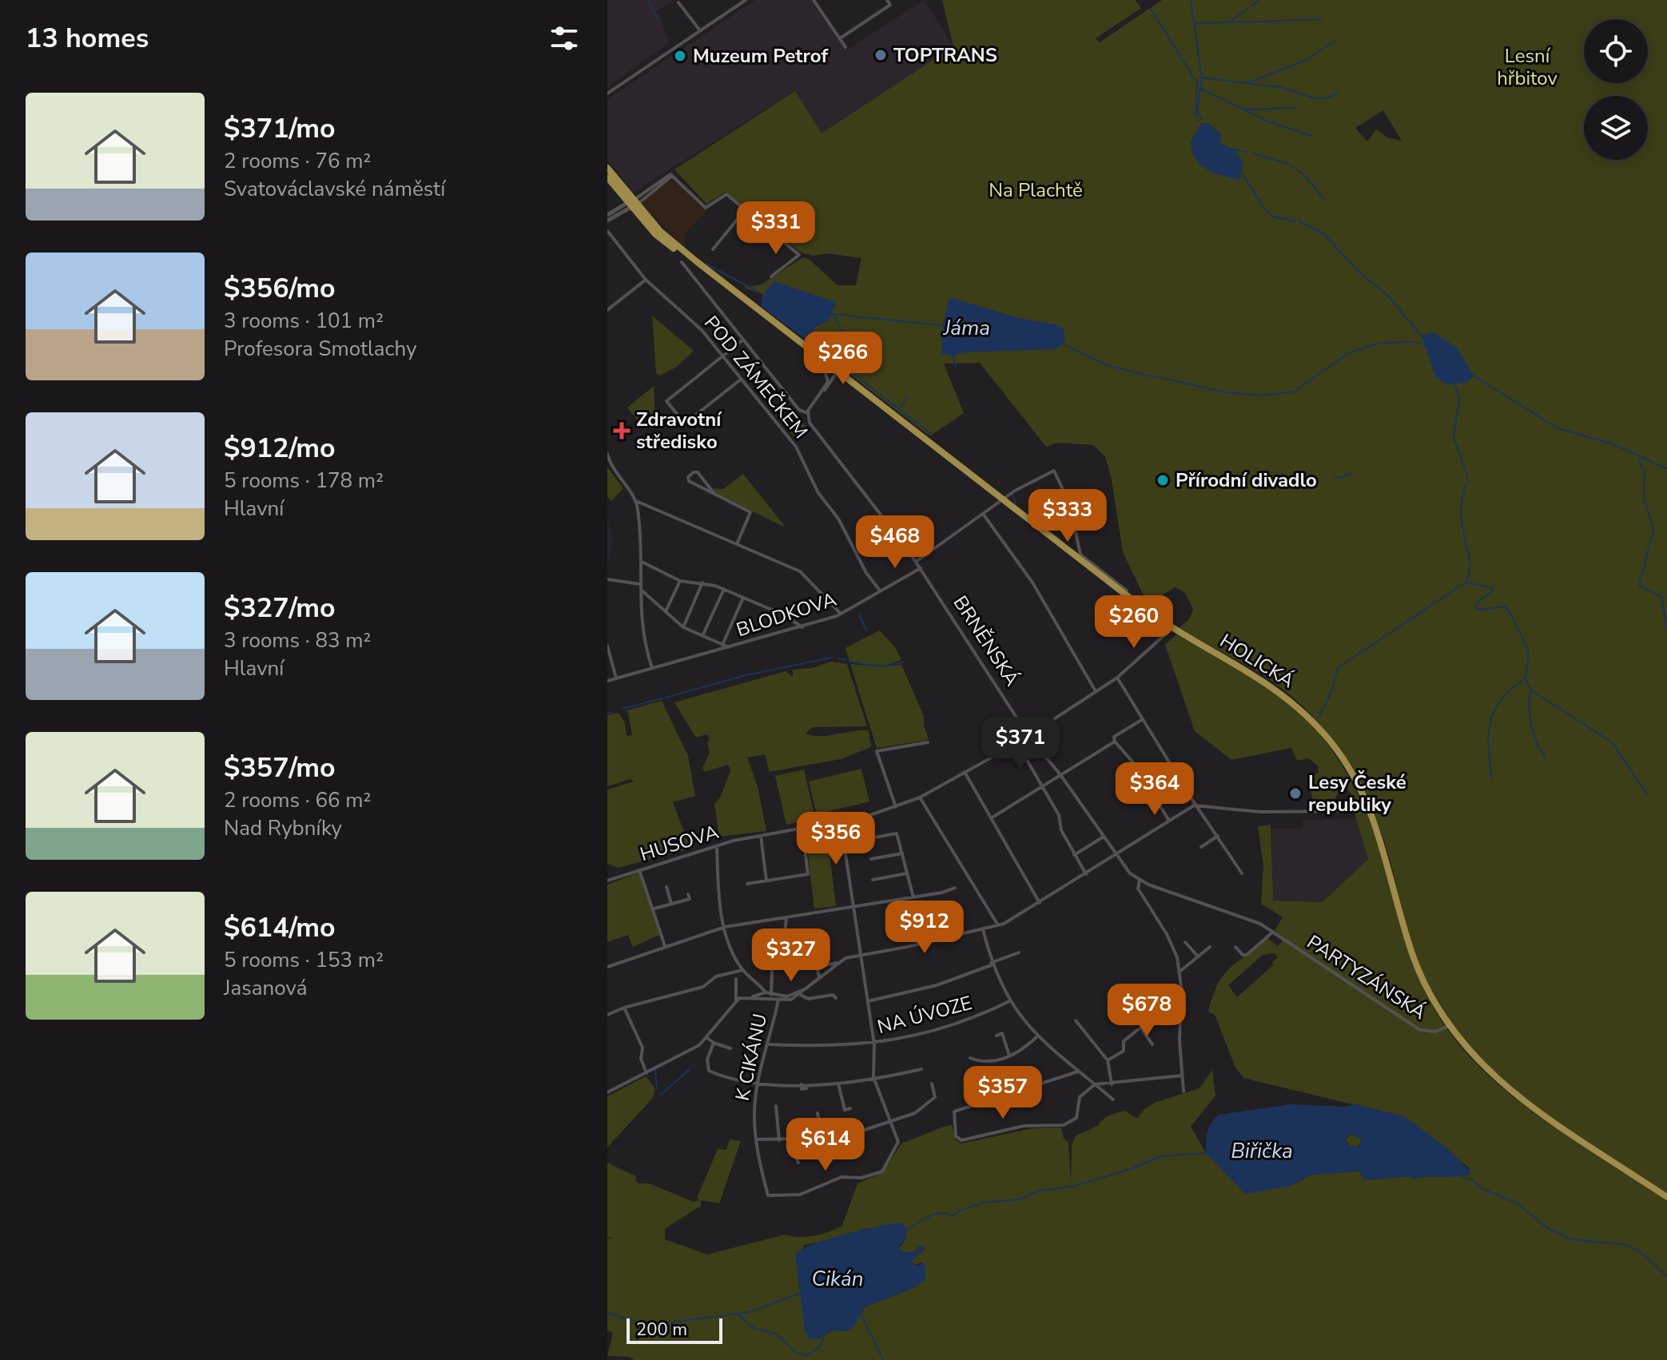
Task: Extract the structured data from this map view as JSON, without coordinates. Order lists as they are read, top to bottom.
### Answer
{
  "streets": {
    "main road": ["HOLICKÁ"],
    "street": [
      "POD ZÁMEČKEM",
      "BLODKOVA",
      "BRNĚNSKÁ",
      "HUSOVA",
      "PARTYZÁNSKÁ",
      "NA ÚVOZE",
      "K CIKÁNU"
    ]
  },
  "crossings": [
    ["POD ZÁMEČKEM", "BLODKOVA"],
    ["BLODKOVA", "BRNĚNSKÁ"],
    ["BRNĚNSKÁ", "HUSOVA"],
    ["BRNĚNSKÁ", "PARTYZÁNSKÁ"],
    ["HOLICKÁ", "HUSOVA"],
    ["HOLICKÁ", "PARTYZÁNSKÁ"],
    ["NA ÚVOZE", "K CIKÁNU"]
  ],
  "water": ["Jáma", "Biřička", "Cikán"],
  "parks": ["Lesní hřbitov", "Na Plachtě"],
  "places": {
    "other": [
      "TOPTRANS",
      "Muzeum Petrof",
      "Přírodní divadlo",
      "Lesy České republiky"
    ],
    "health": ["Zdravotní středisko"]
  },
  "scale_bar": "200 m",
  "page": {
    "heading": "13 homes",
    "list": [
      {
        "name": "$371/mo",
        "note": "2 rooms · 76 m² · Svatováclavské náměstí"
      },
      {
        "name": "$356/mo",
        "note": "3 rooms · 101 m² · Profesora Smotlachy"
      },
      {
        "name": "$912/mo",
        "note": "5 rooms · 178 m² · Hlavní"
      },
      {
        "name": "$327/mo",
        "note": "3 rooms · 83 m² · Hlavní"
      },
      {
        "name": "$357/mo",
        "note": "2 rooms · 66 m² · Nad Rybníky"
      },
      {
        "name": "$614/mo",
        "note": "5 rooms · 153 m² · Jasanová"
      }
    ],
    "price": [
      "$331",
      "$266",
      "$333",
      "$468",
      "$260",
      "$371",
      "$364",
      "$356",
      "$912",
      "$327",
      "$678",
      "$357",
      "$614"
    ],
    "scale": "200 m"
  }
}
